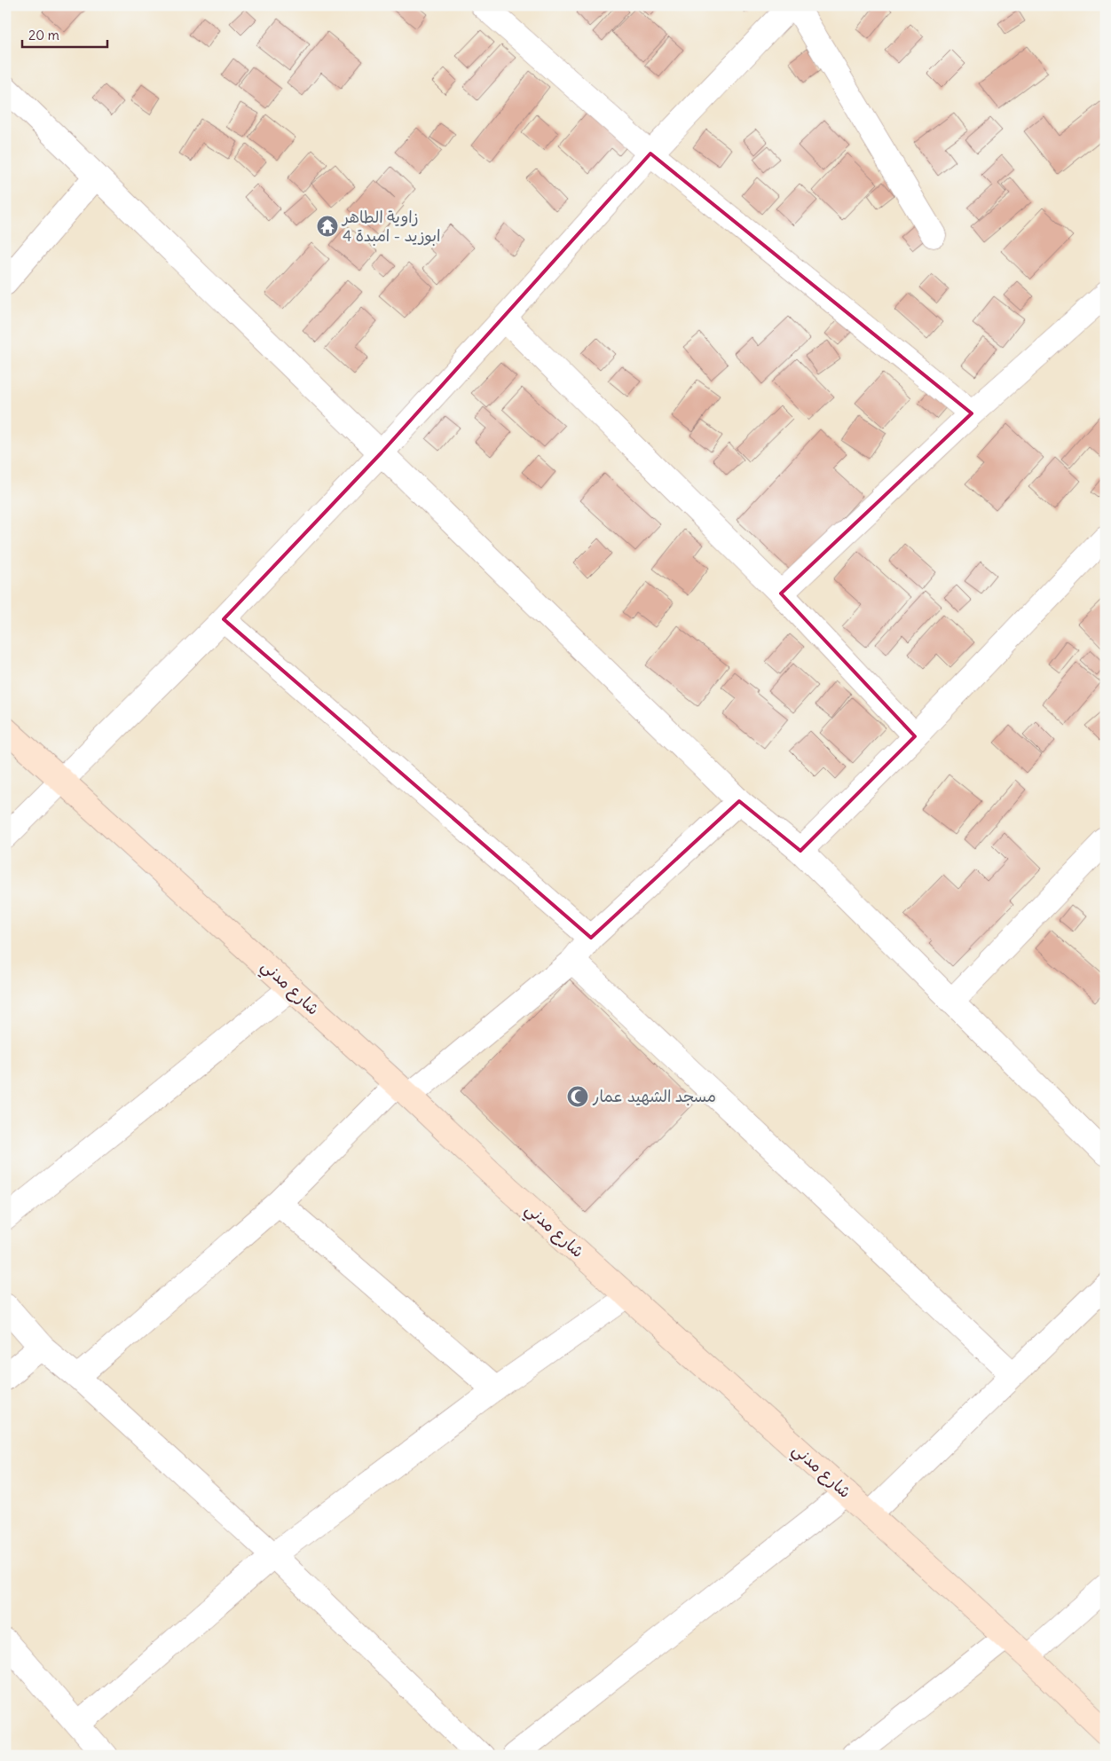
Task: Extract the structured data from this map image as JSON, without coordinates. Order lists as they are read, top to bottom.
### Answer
{
  "streets": {
    "street": ["شارع مدني"]
  },
  "places": {
    "temple": ["زاوية الطاهر ابوزيد - امبدة 4"],
    "mosque": ["مسجد الشهيد عمار"]
  },
  "scale_bar": "20 m"
}
